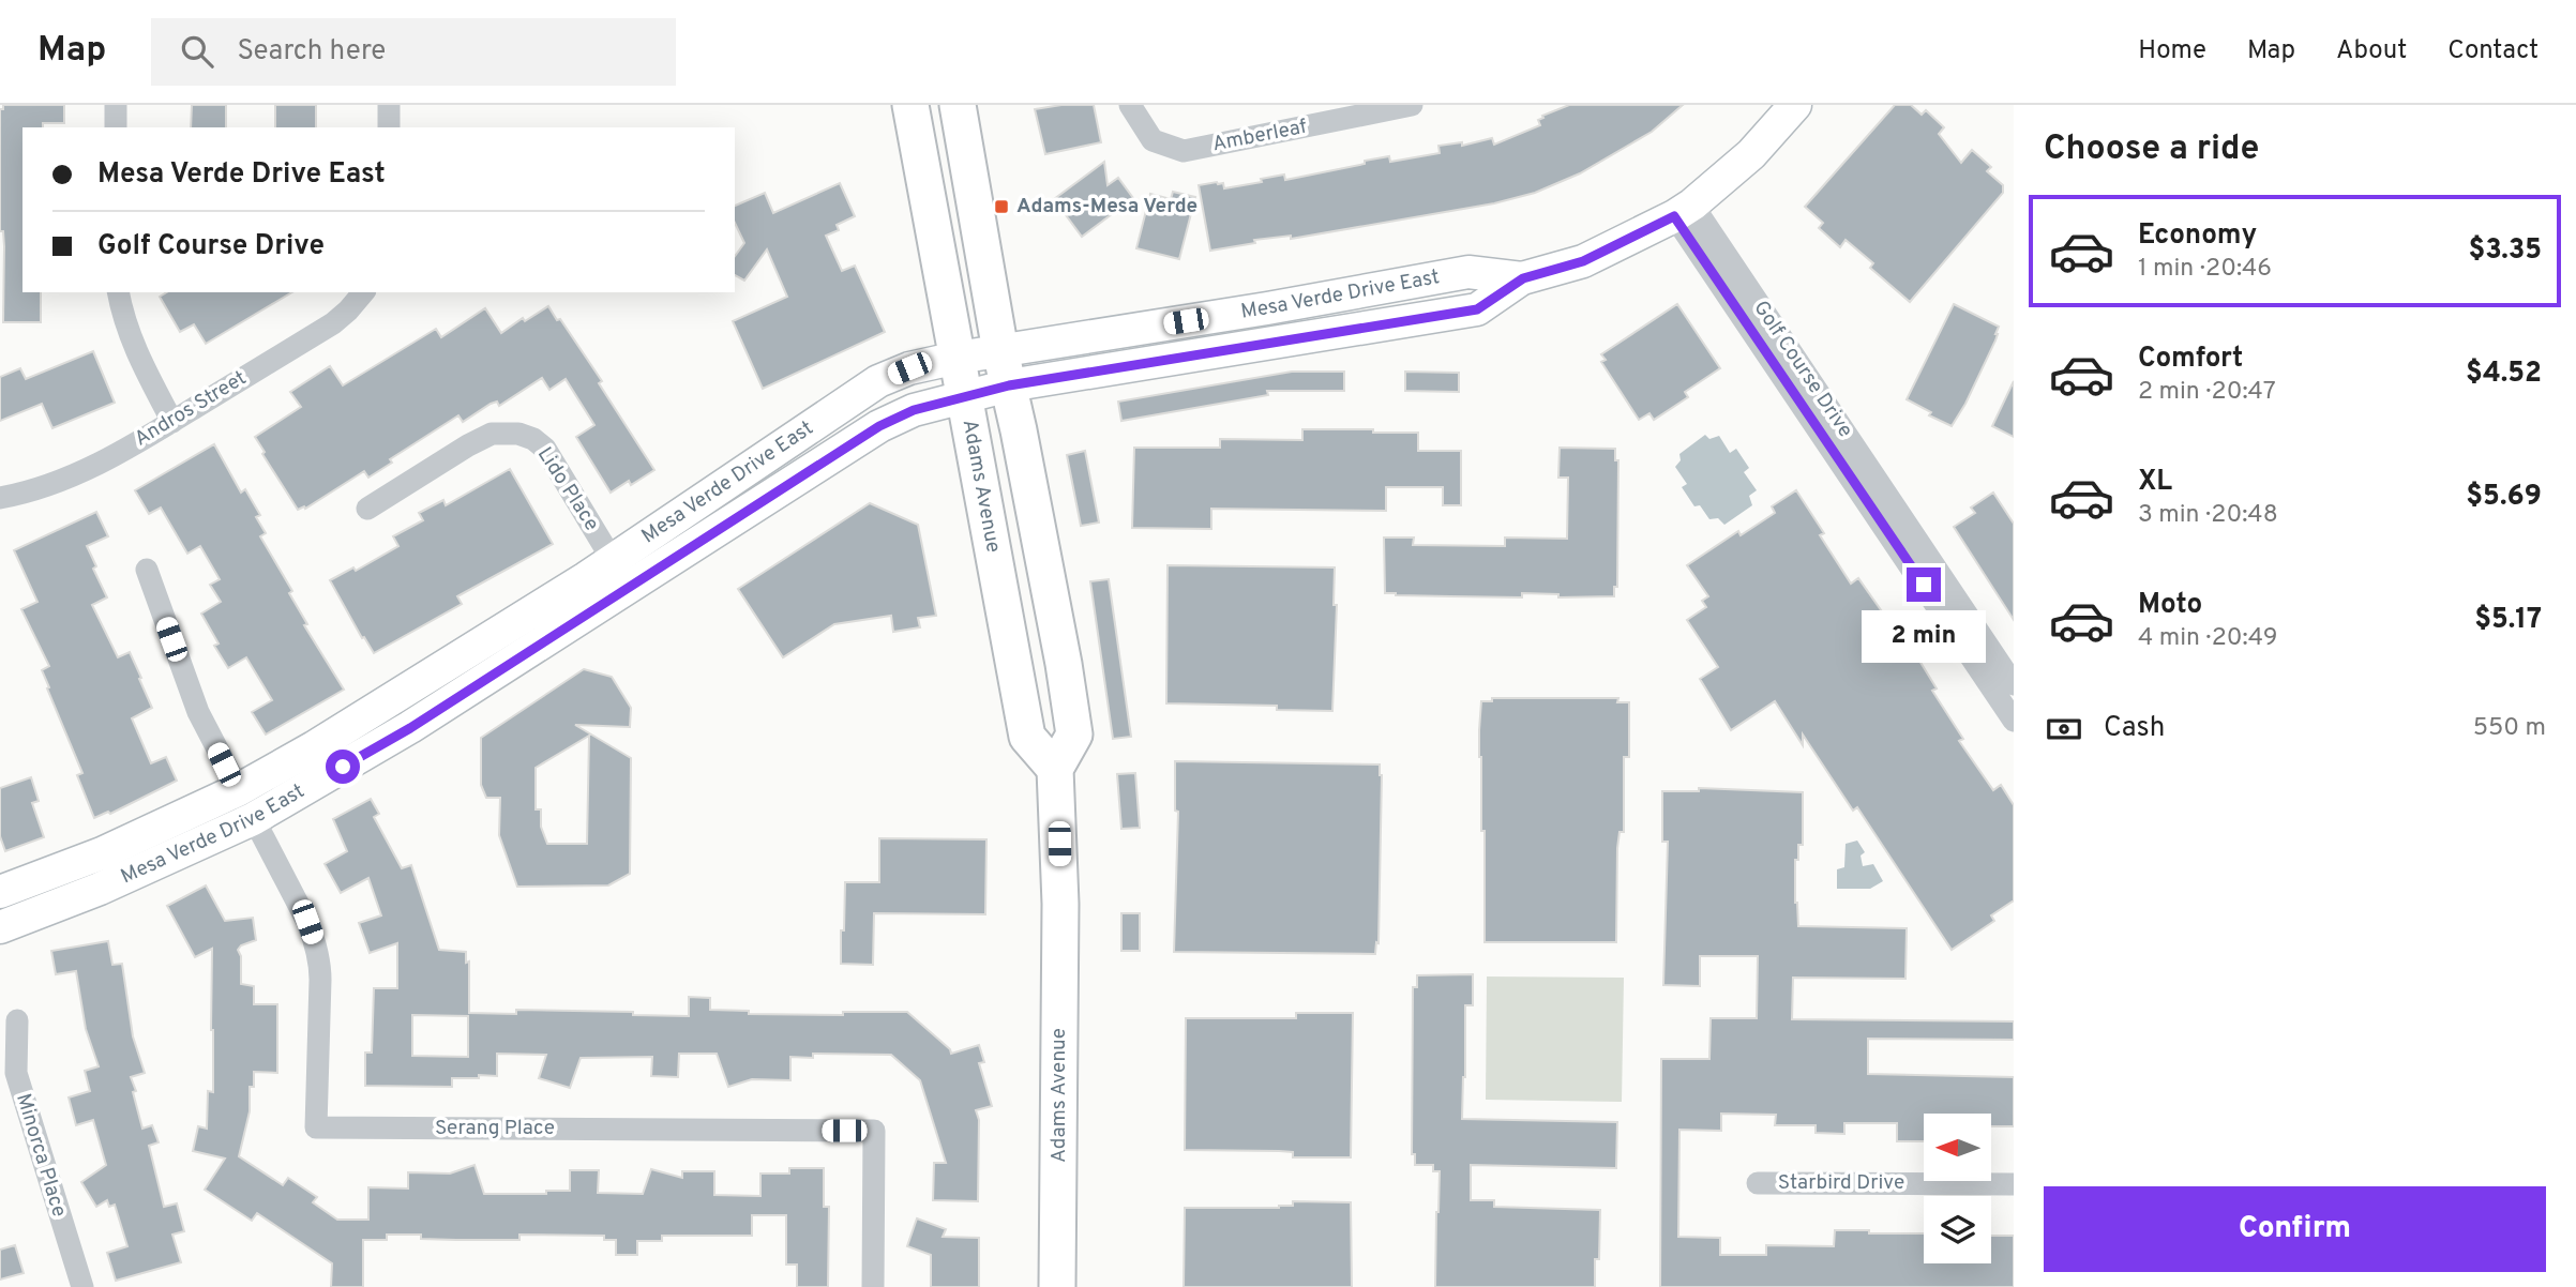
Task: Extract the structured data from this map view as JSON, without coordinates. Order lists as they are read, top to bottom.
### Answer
{
  "streets": {
    "main road": ["Adams Avenue"],
    "street": [
      "Amberleaf",
      "Mesa Verde Drive East",
      "Golf Course Drive",
      "Andros Street",
      "Lido Place",
      "Serang Place",
      "Minorca Place",
      "Starbird Drive"
    ]
  },
  "crossings": [
    ["Mesa Verde Drive East", "Golf Course Drive"],
    ["Mesa Verde Drive East", "Adams Avenue"],
    ["Mesa Verde Drive East", "Lido Place"],
    ["Mesa Verde Drive East", "Serang Place"]
  ],
  "places": {
    "transit": ["Adams-Mesa Verde"]
  },
  "north": "left",
  "page": {
    "header": "Map",
    "search": "Search here",
    "nav": [
      "Home",
      "Map",
      "About",
      "Contact"
    ],
    "heading": "Choose a ride",
    "banner": ["Mesa Verde Drive East", "Golf Course Drive"],
    "list": [
      {
        "name": "Economy",
        "note": "1 min · 20:46",
        "value": "$3.35"
      },
      {
        "name": "Comfort",
        "note": "2 min · 20:47",
        "value": "$4.52"
      },
      {
        "name": "XL",
        "note": "3 min · 20:48",
        "value": "$5.69"
      },
      {
        "name": "Moto",
        "note": "4 min · 20:49",
        "value": "$5.17"
      }
    ],
    "bubble": "2 min",
    "pay": ["Cash", "550 m"],
    "buttons": "Confirm"
  }
}
